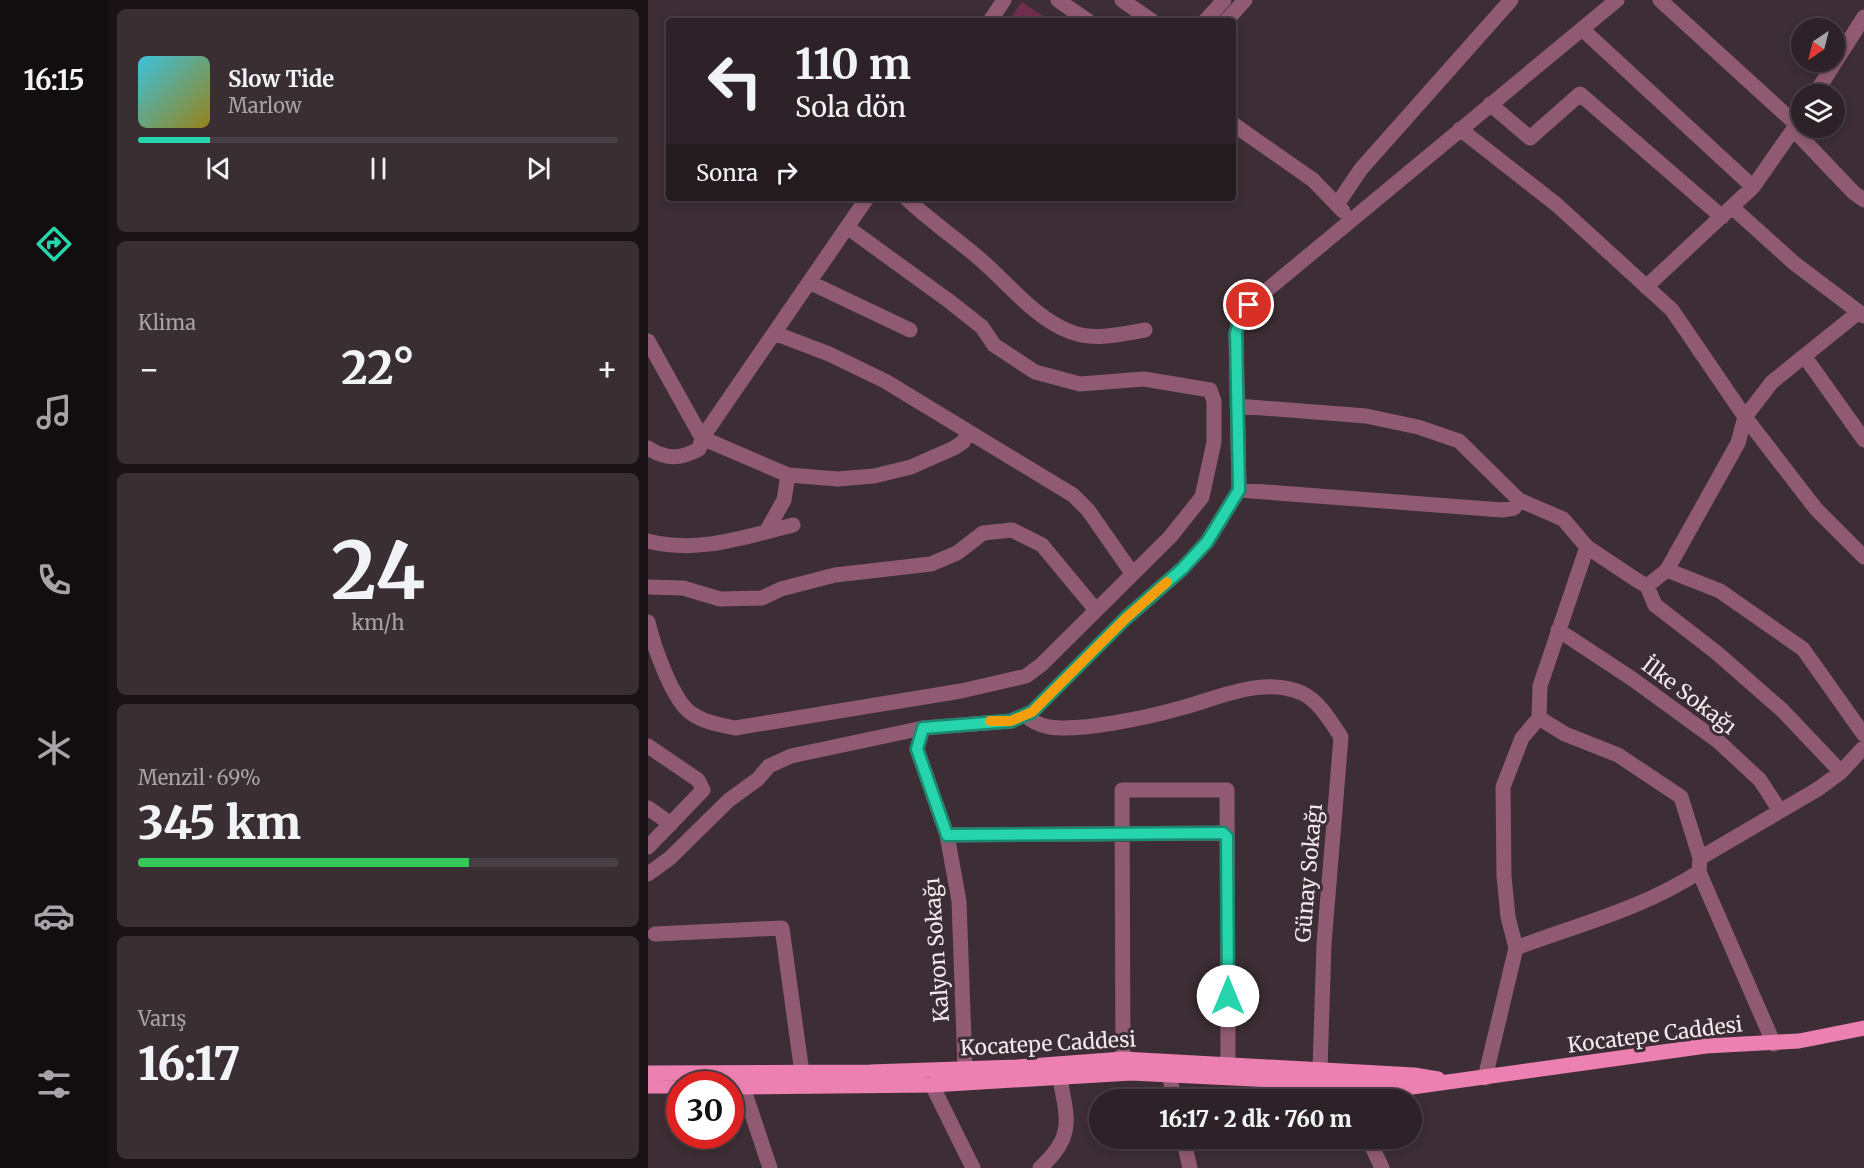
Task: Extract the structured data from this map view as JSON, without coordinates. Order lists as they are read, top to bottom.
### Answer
{
  "streets": {
    "main road": ["Kocatepe Caddesi"],
    "street": ["İlke Sokağı", "Günay Sokağı", "Kalyon Sokağı"]
  },
  "crossings": [
    ["Günay Sokağı", "Kocatepe Caddesi"],
    ["Kalyon Sokağı", "Kocatepe Caddesi"]
  ],
  "north": "bottom left",
  "page": {
    "tabs": "16:15",
    "turn": ["110 m", "Sola dön"],
    "song": ["Slow Tide", "Marlow"],
    "then": "Sonra",
    "tile": [
      "Klima",
      ["24", "km/h"],
      ["Menzil · 69%", "345 km"],
      ["Varış", "16:17"]
    ],
    "heat": ["−", "22°", "+"],
    "limit": "30",
    "trip": "16:17 · 2 dk · 760 m"
  }
}
